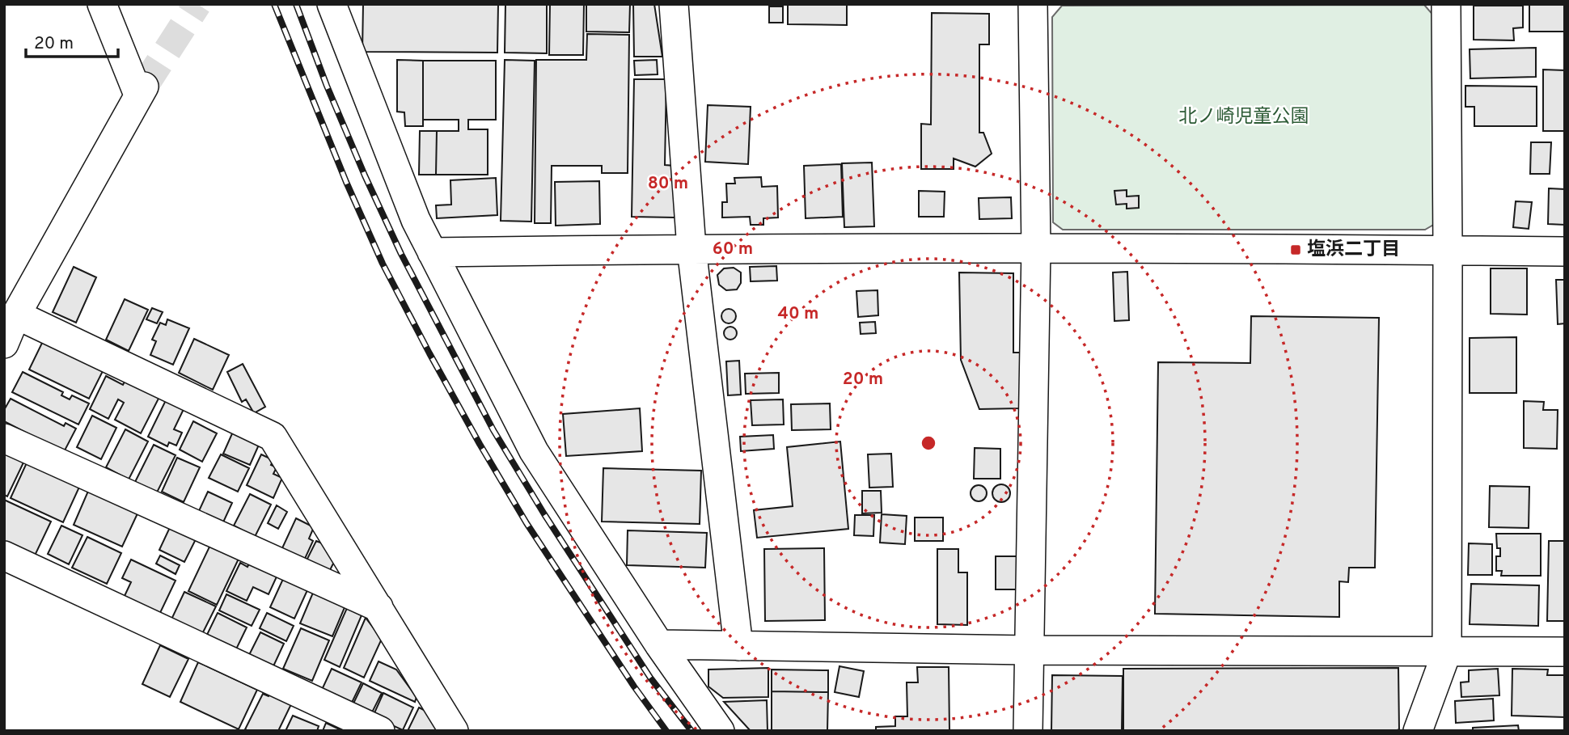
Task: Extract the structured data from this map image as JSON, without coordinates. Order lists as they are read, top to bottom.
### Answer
{
  "parks": ["北ノ崎児童公園"],
  "places": {
    "transit": ["塩浜二丁目"]
  },
  "scale_bar": "20 m",
  "rings": [
    "80 m",
    "60 m",
    "40 m",
    "20 m"
  ]
}
